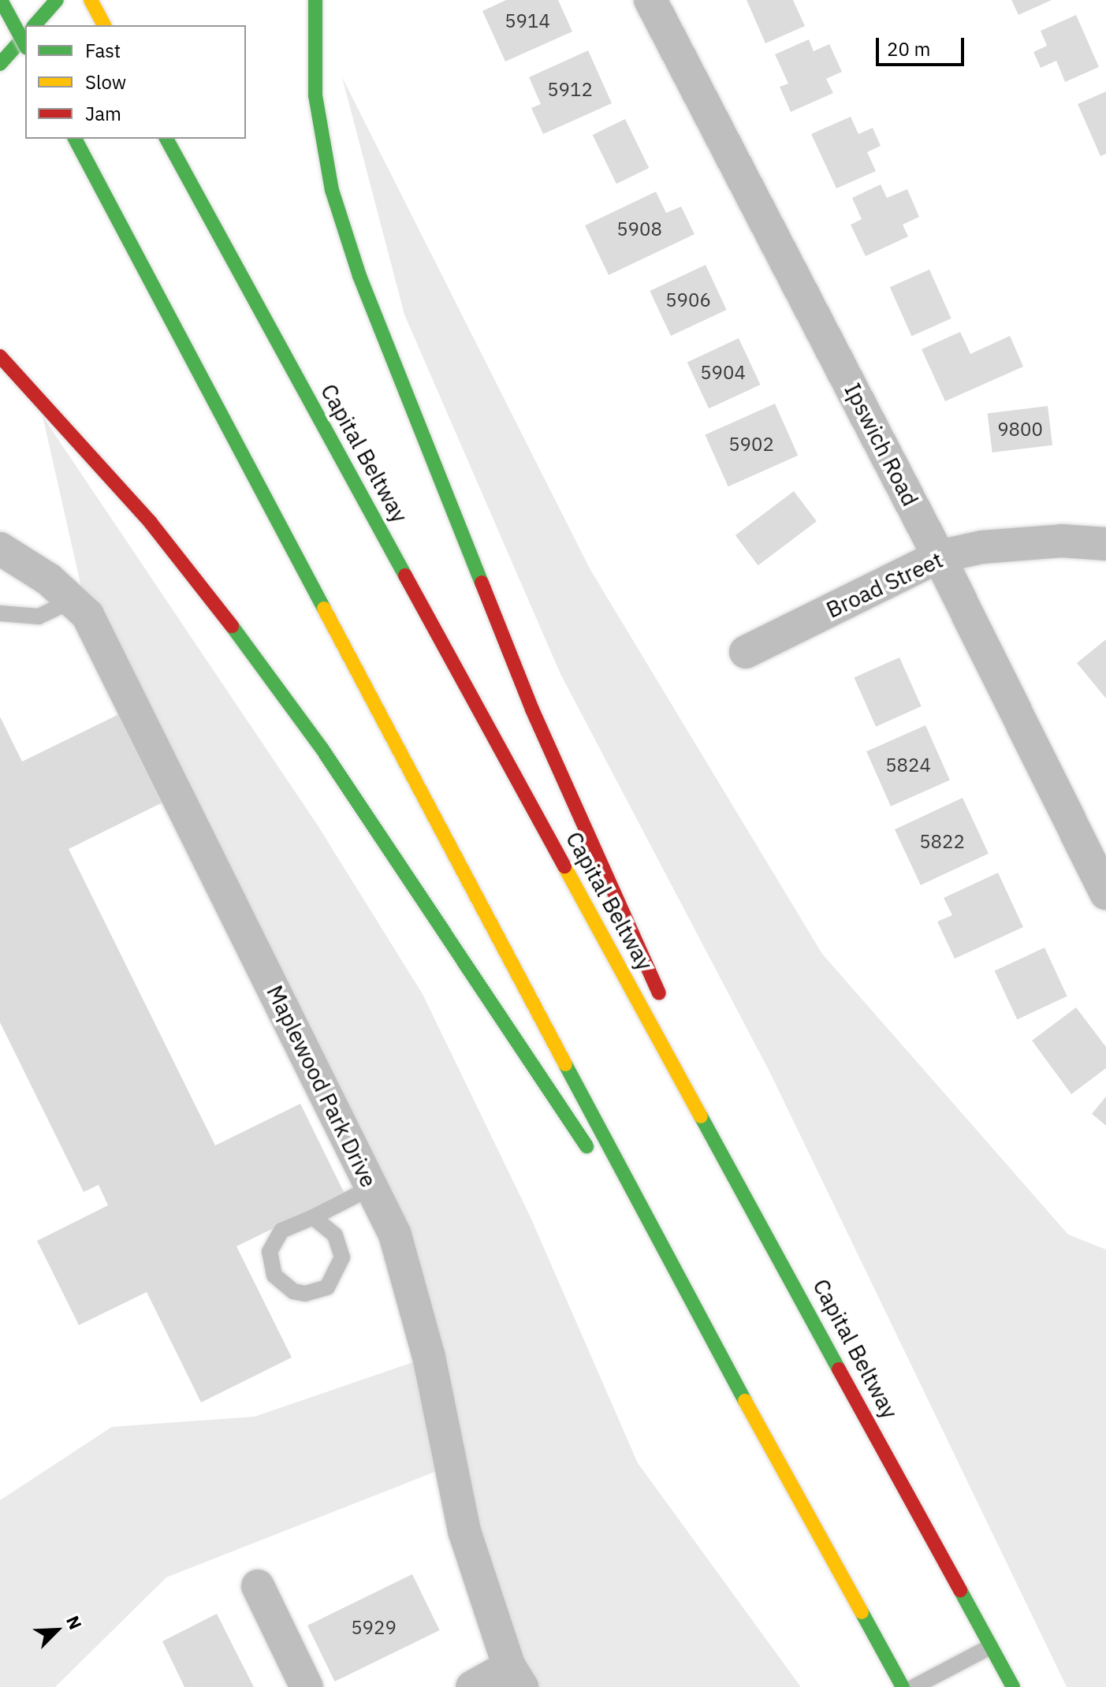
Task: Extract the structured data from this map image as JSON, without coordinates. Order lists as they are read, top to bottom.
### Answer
{
  "streets": {
    "main road": ["Capital Beltway"],
    "street": ["Ipswich Road", "Broad Street", "Maplewood Park Drive"]
  },
  "crossings": [
    ["Ipswich Road", "Broad Street"]
  ],
  "house_numbers": [
    "5914",
    "5912",
    "5908",
    "5906",
    "5904",
    "9800",
    "5902",
    "5824",
    "5822",
    "5929"
  ],
  "legend": ["Fast", "Slow", "Jam"],
  "scale_bar": "20 m",
  "north": "top right"
}
